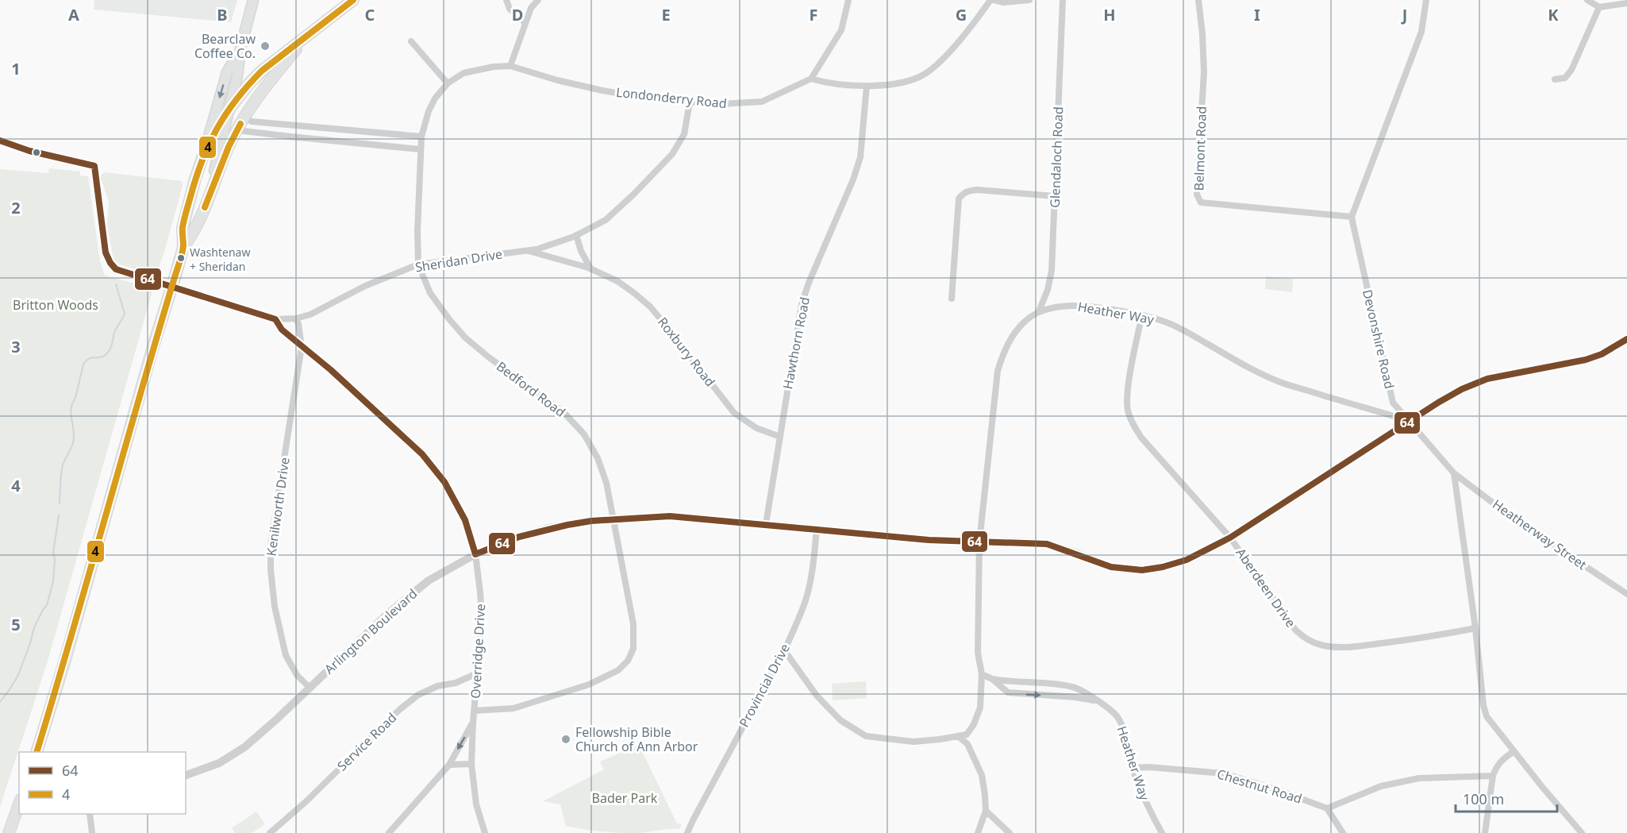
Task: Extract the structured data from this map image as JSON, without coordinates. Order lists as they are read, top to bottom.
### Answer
{
  "streets": {
    "street": [
      "Londonderry Road",
      "Belmont Road",
      "Glendaloch Road",
      "Sheridan Drive",
      "Heather Way",
      "Devonshire Road",
      "Hawthorn Road",
      "Roxbury Road",
      "Bedford Road",
      "Kenilworth Drive",
      "Heatherway Street",
      "Aberdeen Drive",
      "Arlington Boulevard",
      "Overridge Drive",
      "Provincial Drive",
      "Service Road",
      "Chestnut Road"
    ]
  },
  "crossings": [
    ["Londonderry Road", "Sheridan Drive"],
    ["Londonderry Road", "Bedford Road"],
    ["Belmont Road", "Devonshire Road"],
    ["Glendaloch Road", "Heather Way"],
    ["Sheridan Drive", "Roxbury Road"],
    ["Sheridan Drive", "Bedford Road"],
    ["Sheridan Drive", "Kenilworth Drive"],
    ["Sheridan Drive", "Overridge Drive"],
    ["Heather Way", "Devonshire Road"],
    ["Heather Way", "Aberdeen Drive"],
    ["Heather Way", "Arlington Boulevard"],
    ["Heather Way", "Chestnut Road"],
    ["Devonshire Road", "Heatherway Street"],
    ["Devonshire Road", "Arlington Boulevard"],
    ["Hawthorn Road", "Roxbury Road"],
    ["Hawthorn Road", "Arlington Boulevard"],
    ["Bedford Road", "Arlington Boulevard"],
    ["Bedford Road", "Overridge Drive"],
    ["Kenilworth Drive", "Arlington Boulevard"],
    ["Kenilworth Drive", "Overridge Drive"],
    ["Aberdeen Drive", "Arlington Boulevard"],
    ["Arlington Boulevard", "Overridge Drive"],
    ["Arlington Boulevard", "Provincial Drive"],
    ["Overridge Drive", "Service Road"]
  ],
  "parks": ["Britton Woods", "Bader Park"],
  "places": ["Bearclaw Coffee Co.", "Washtenaw + Sheridan", "Fellowship Bible Church of Ann Arbor"],
  "lines": ["transit line 4", "transit line 64"],
  "legend": ["64", "4"],
  "scale_bar": "100 m",
  "grid": {
    "columns": [
      "A",
      "B",
      "C",
      "D",
      "E",
      "F",
      "G",
      "H",
      "I",
      "J",
      "K"
    ],
    "rows": [
      "1",
      "2",
      "3",
      "4",
      "5"
    ]
  }
}
